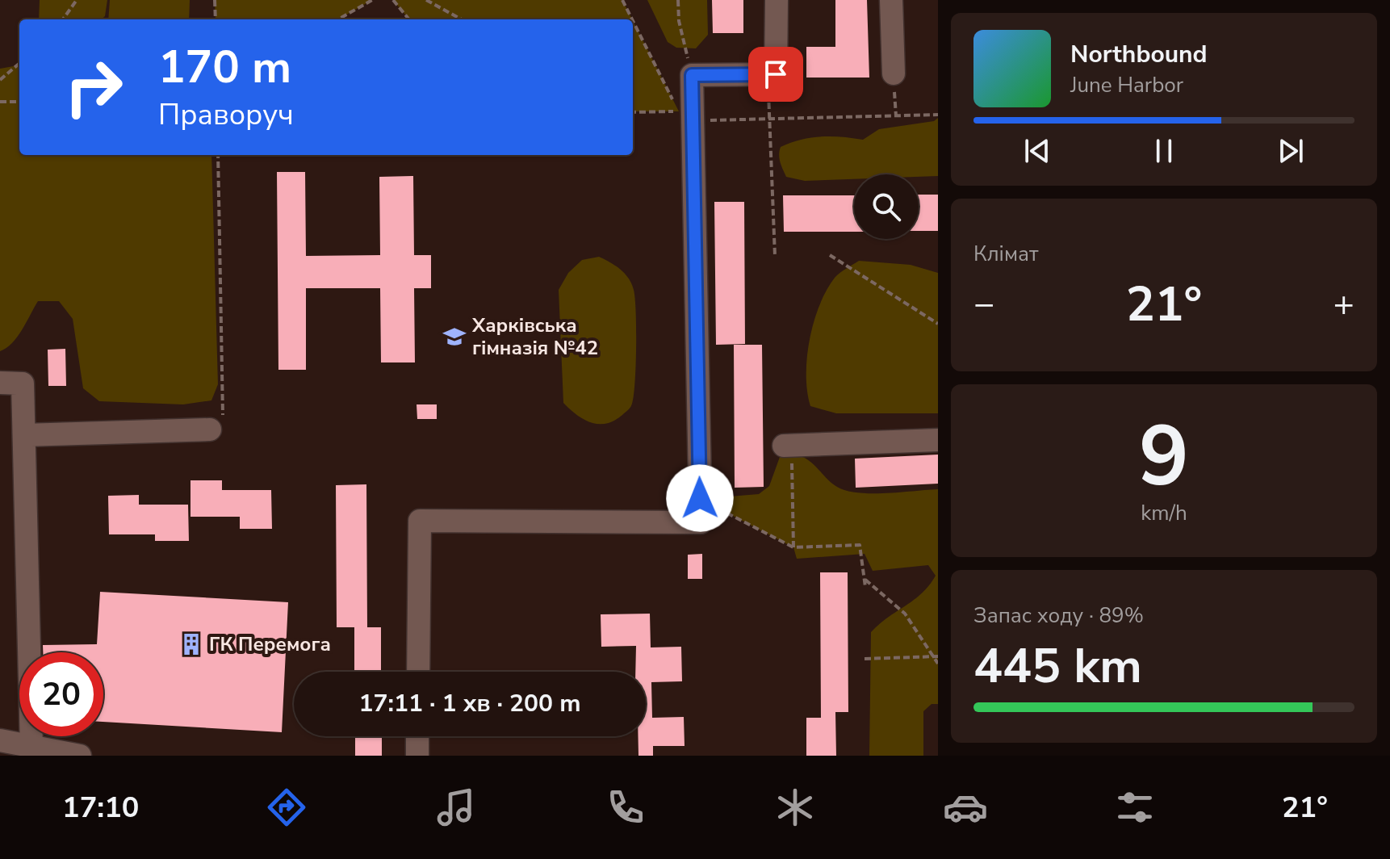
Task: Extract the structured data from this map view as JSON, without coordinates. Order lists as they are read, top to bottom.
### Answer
{
  "places": {
    "school or university": ["Харківська гімназія №42"],
    "building": ["ГК Перемога"]
  },
  "page": {
    "turn": ["170 m", "Праворуч"],
    "song": ["Northbound", "June Harbor"],
    "tile": [
      "Клімат",
      ["9", "km/h"],
      ["Запас ходу · 89%", "445 km"]
    ],
    "heat": ["−", "21°", "+"],
    "limit": "20",
    "trip": "17:11 · 1 хв · 200 m",
    "tabs": ["17:10", "21°"]
  }
}
